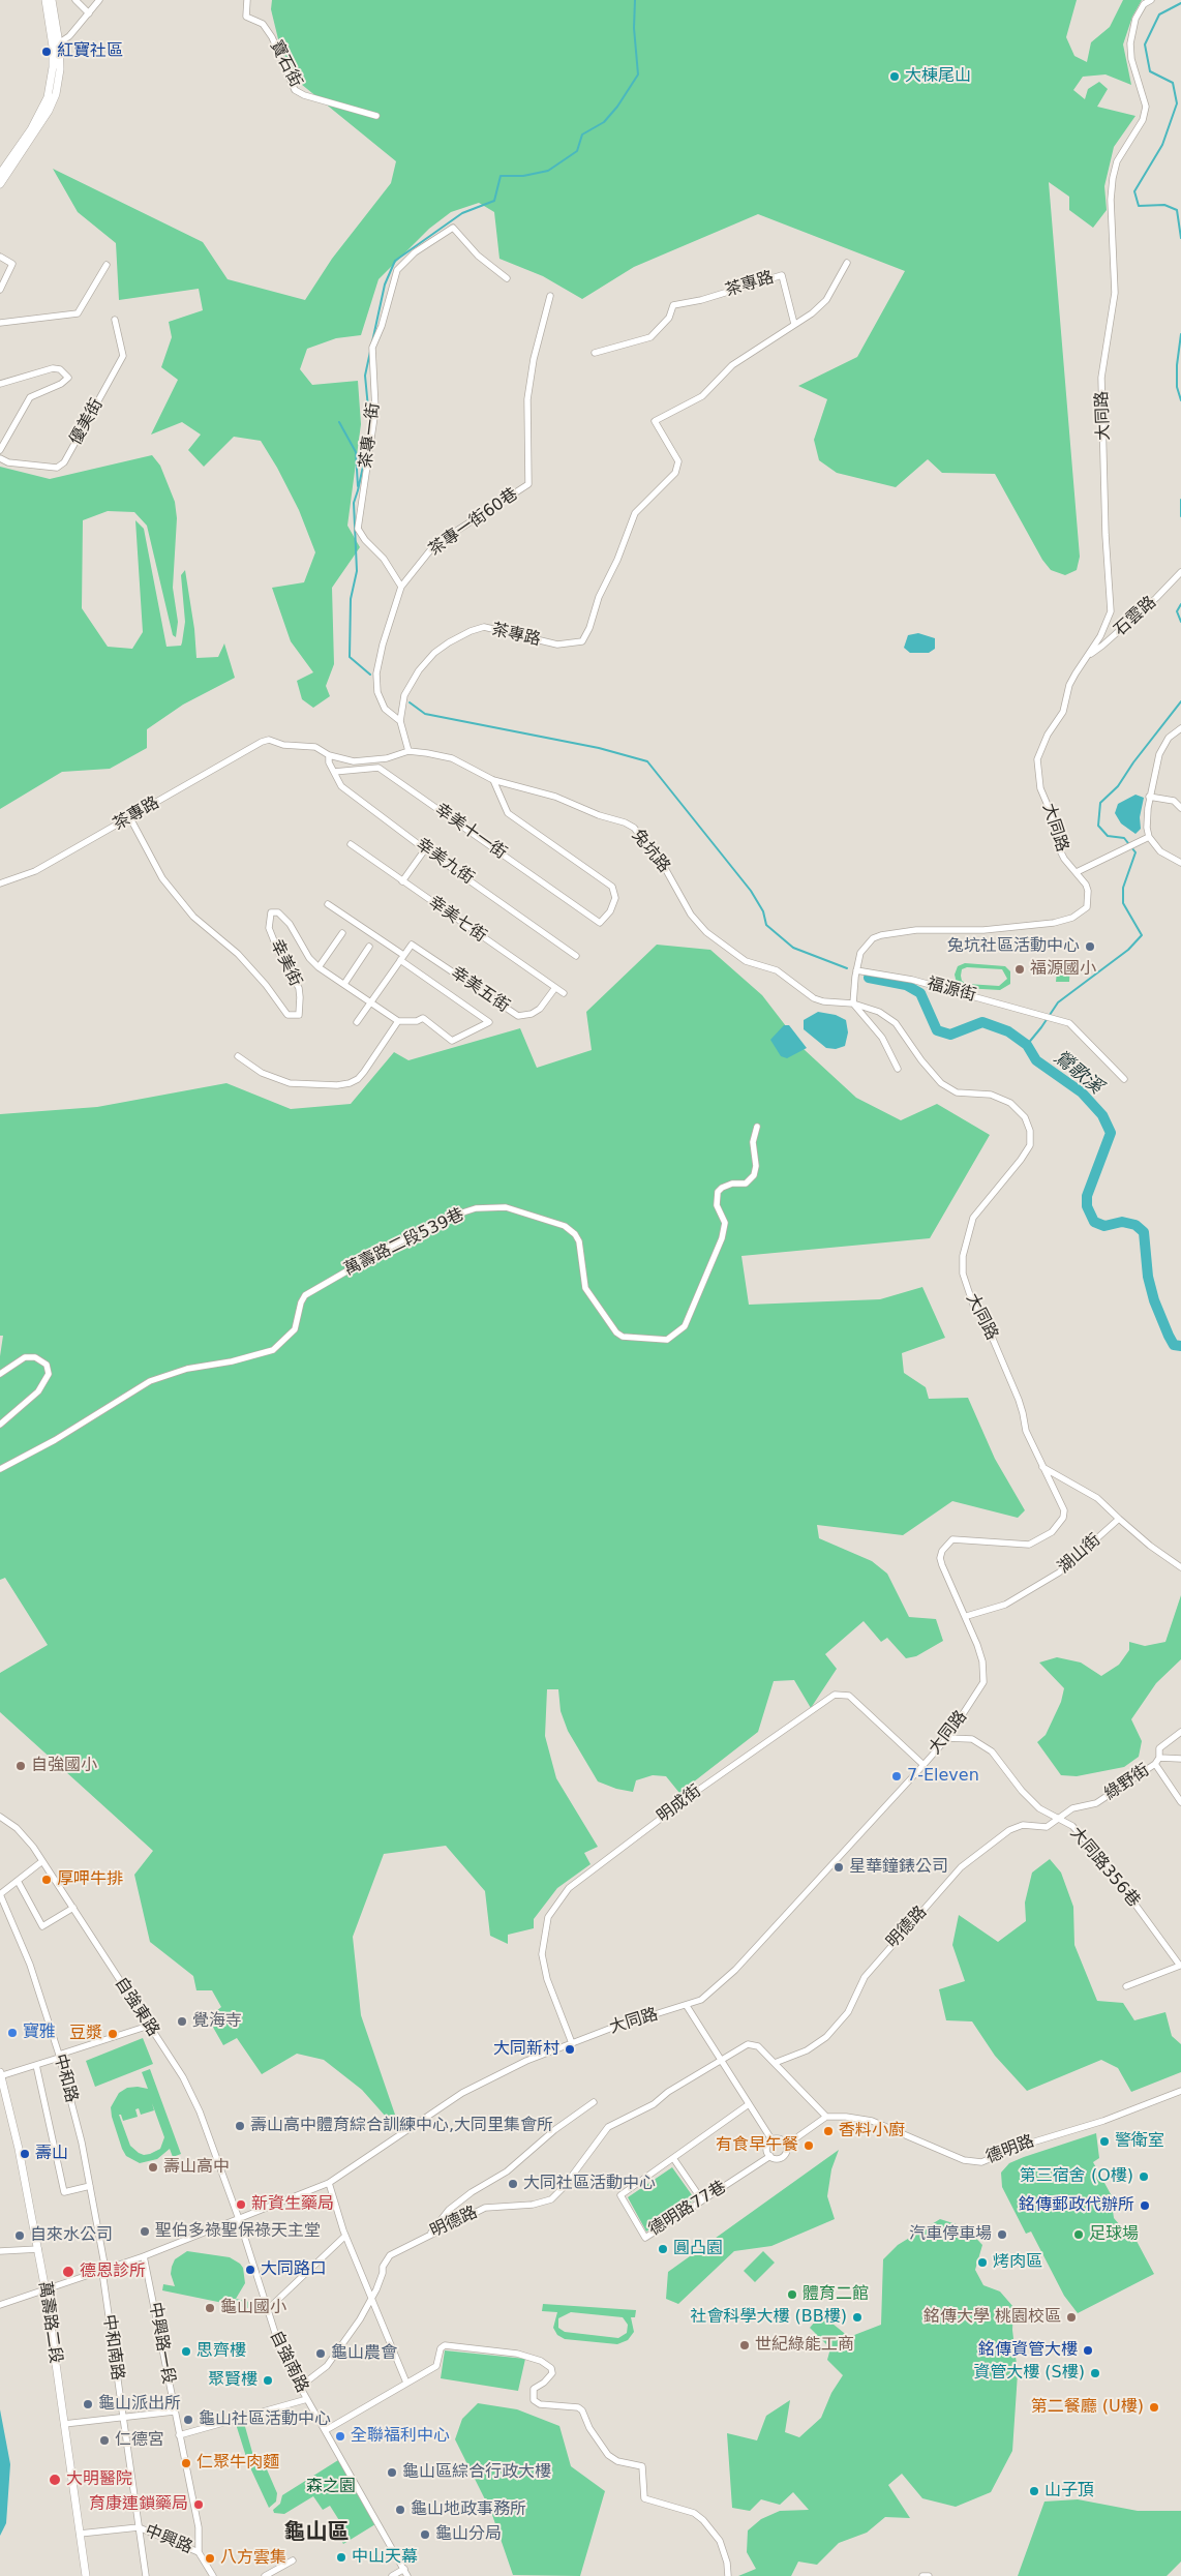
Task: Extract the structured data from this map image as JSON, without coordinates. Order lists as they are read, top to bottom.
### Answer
{
  "streets": {
    "main road": ["萬壽路二段"],
    "street": [
      "寶石街",
      "茶專路",
      "大同路",
      "優美街",
      "茶專一街",
      "茶專一街60巷",
      "石雲路",
      "幸美十一街",
      "兔坑路",
      "幸美九街",
      "幸美七街",
      "幸美街",
      "幸美五街",
      "福源街",
      "萬壽路二段539巷",
      "湖山街",
      "綠野街",
      "明成街",
      "大同路356巷",
      "明德路",
      "自強東路",
      "中和路",
      "德明路",
      "德明路77巷",
      "中興路一段",
      "中和南路",
      "自強南路",
      "中興路"
    ]
  },
  "crossings": [
    ["茶專路", "兔坑路"],
    ["茶專路", "幸美九街"],
    ["茶專路", "幸美街"],
    ["大同路", "石雲路"],
    ["大同路", "兔坑路"],
    ["大同路", "福源街"],
    ["大同路", "湖山街"],
    ["大同路", "明成街"],
    ["大同路", "大同路356巷"],
    ["大同路", "自強東路"],
    ["大同路", "中和路"],
    ["大同路", "萬壽路二段"],
    ["大同路", "中興路一段"],
    ["大同路", "中和南路"],
    ["大同路", "自強南路"],
    ["茶專一街", "茶專一街60巷"],
    ["幸美十一街", "兔坑路"],
    ["幸美十一街", "幸美九街"],
    ["幸美七街", "幸美五街"],
    ["綠野街", "大同路356巷"],
    ["綠野街", "明德路"],
    ["大同路356巷", "明德路"],
    ["明德路", "德明路"],
    ["明德路", "自強南路"],
    ["自強東路", "自強南路"],
    ["中和路", "中和南路"],
    ["萬壽路二段", "中興路"],
    ["中興路一段", "中興路"],
    ["中和南路", "中興路"]
  ],
  "districts": ["龜山區"],
  "water": ["鶯歌溪"],
  "parks": ["森之園"],
  "places": [
    "紅寶社區",
    "大棟尾山",
    "兔坑社區活動中心",
    "福源國小",
    "自強國小",
    "7-Eleven",
    "星華鐘錶公司",
    "厚呷牛排",
    "覺海寺",
    "寶雅",
    "豆漿",
    "大同新村",
    "壽山高中體育綜合訓練中心,大同里集會所",
    "香料小廚",
    "警衛室",
    "有食早午餐",
    "壽山",
    "壽山高中",
    "第三宿舍 (O樓)",
    "大同社區活動中心",
    "新資生藥局",
    "銘傳郵政代辦所",
    "聖伯多祿聖保祿天主堂",
    "汽車停車場",
    "足球場",
    "自來水公司",
    "圓凸園",
    "烤肉區",
    "大同路口",
    "德恩診所",
    "體育二館",
    "龜山國小",
    "社會科學大樓 (BB樓)",
    "銘傳大學 桃園校區",
    "世紀綠能工商",
    "銘傳資管大樓",
    "思齊樓",
    "龜山農會",
    "資管大樓 (S樓)",
    "聚賢樓",
    "龜山派出所",
    "第二餐廳 (U樓)",
    "龜山社區活動中心",
    "全聯福利中心",
    "仁德宮",
    "仁聚牛肉麵",
    "龜山區綜合行政大樓",
    "大明醫院",
    "山子頂",
    "育康連鎖藥局",
    "龜山地政事務所",
    "龜山分局",
    "中山天幕",
    "八方雲集"
  ]
}
